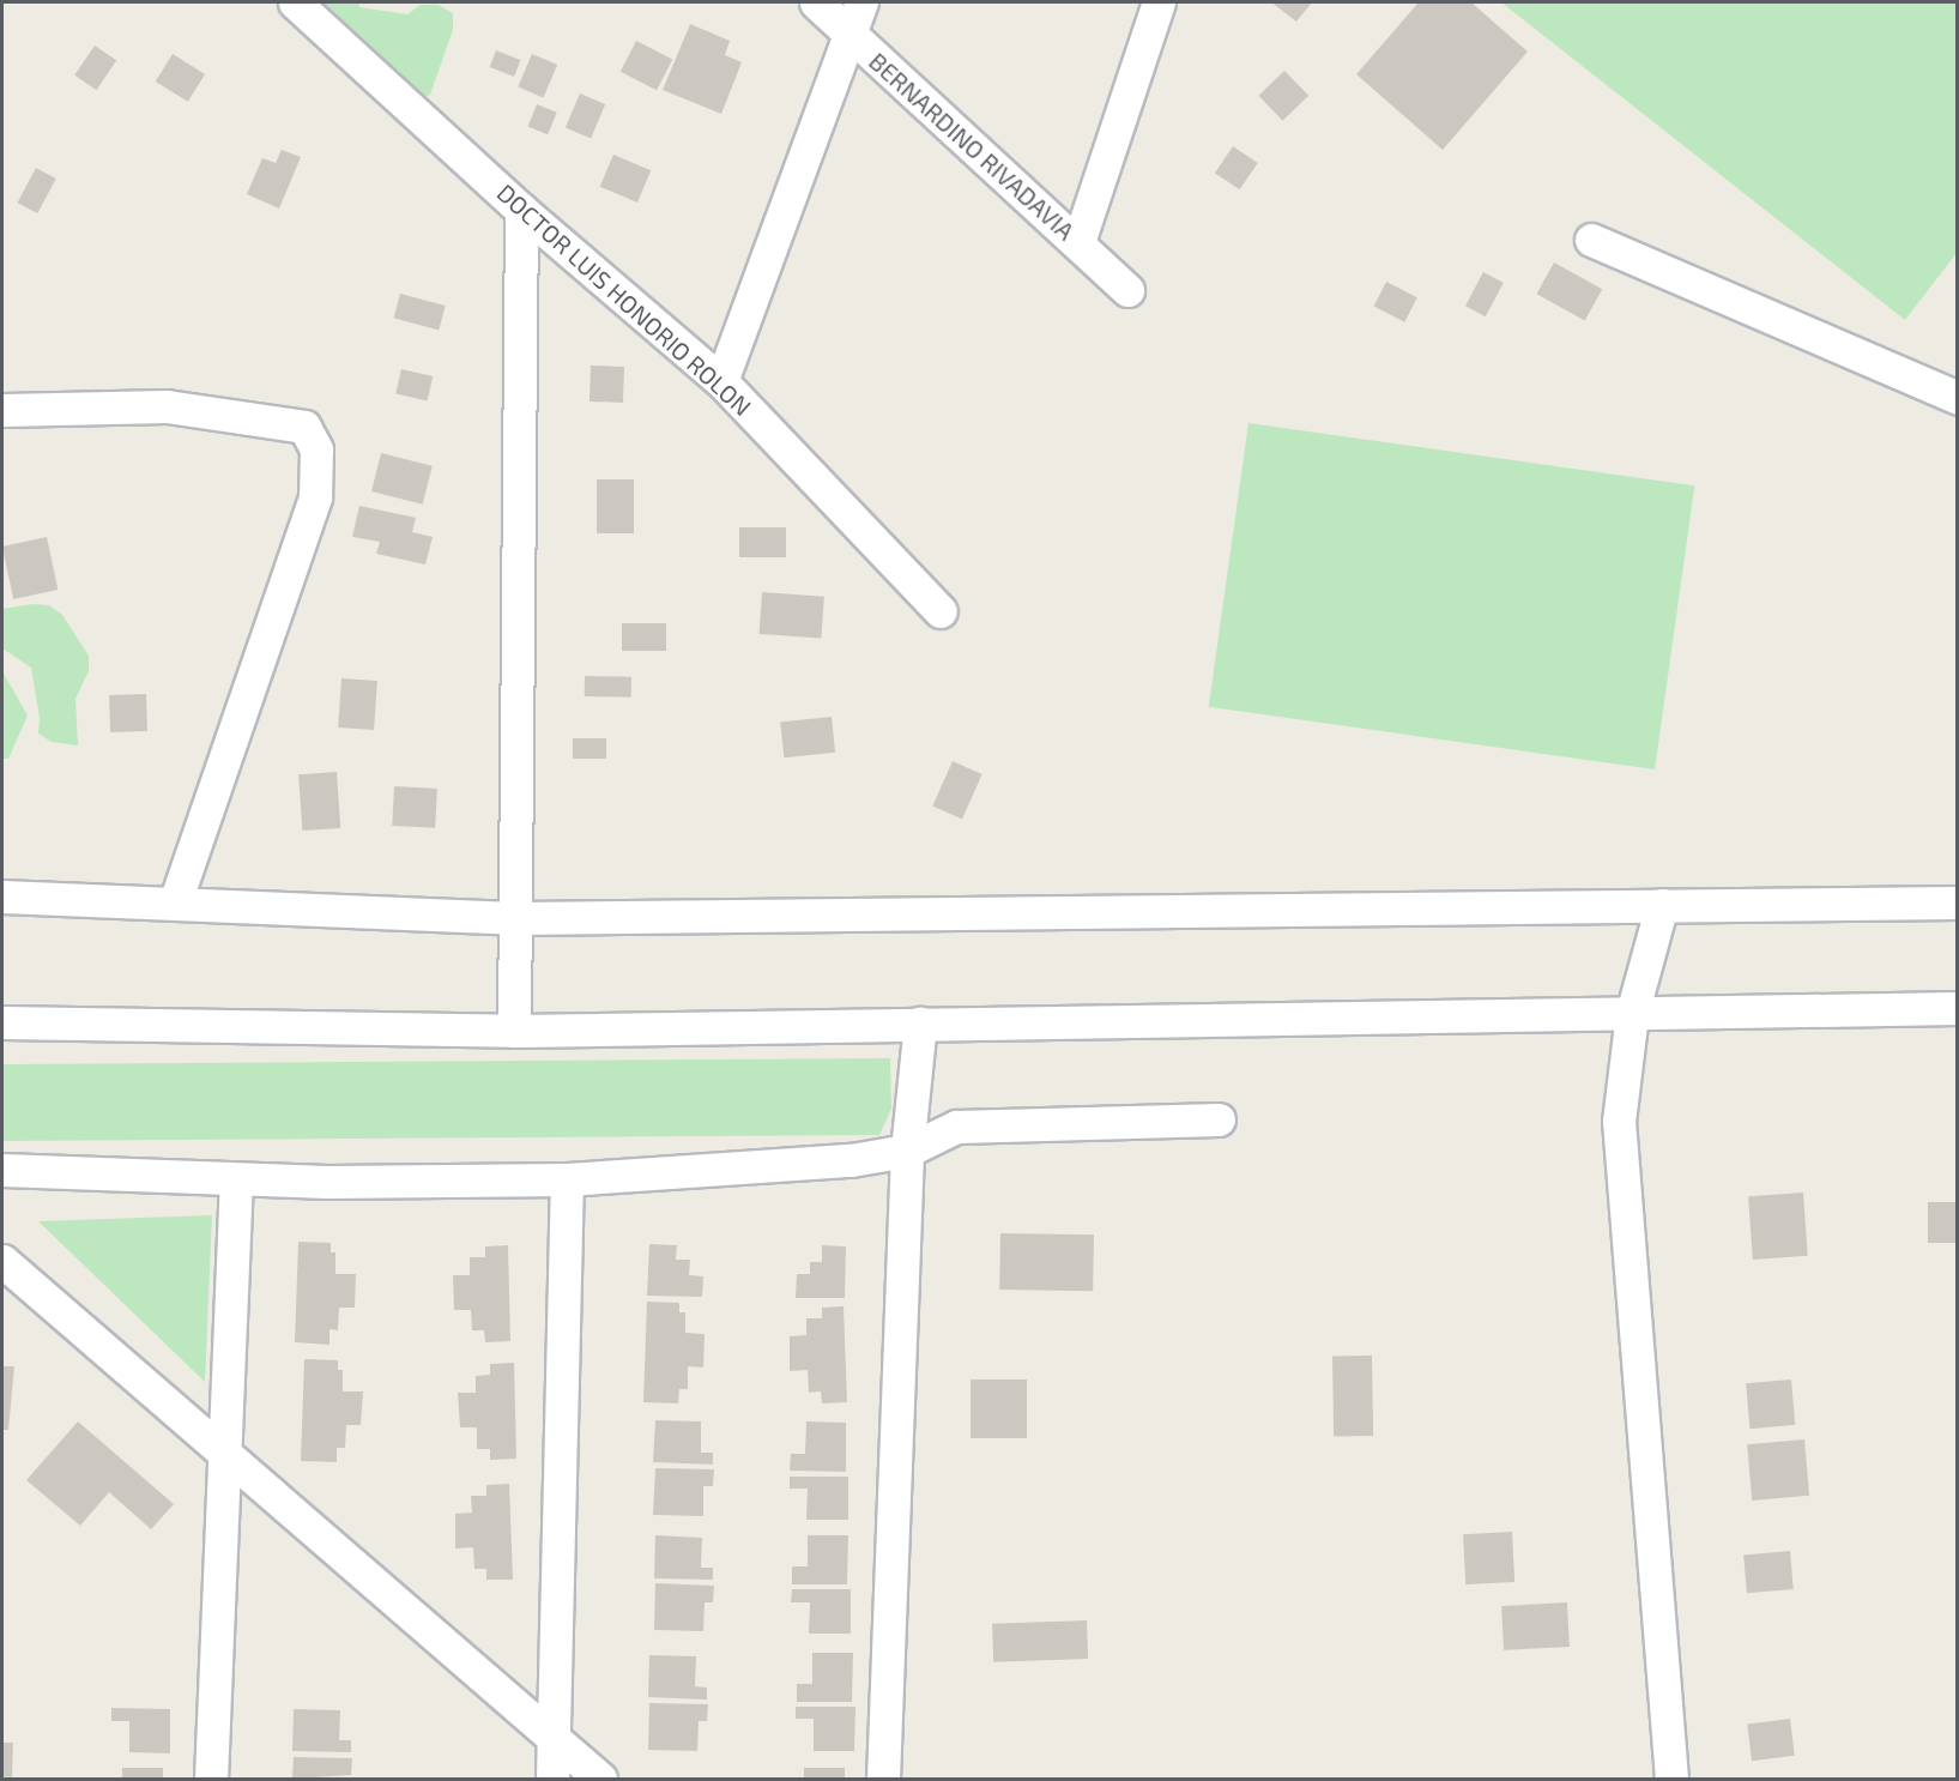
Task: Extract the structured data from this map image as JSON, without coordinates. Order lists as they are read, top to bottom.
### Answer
{
  "streets": {
    "street": ["BERNARDINO RIVADAVIA", "DOCTOR LUIS HONORIO ROLON"]
  }
}
